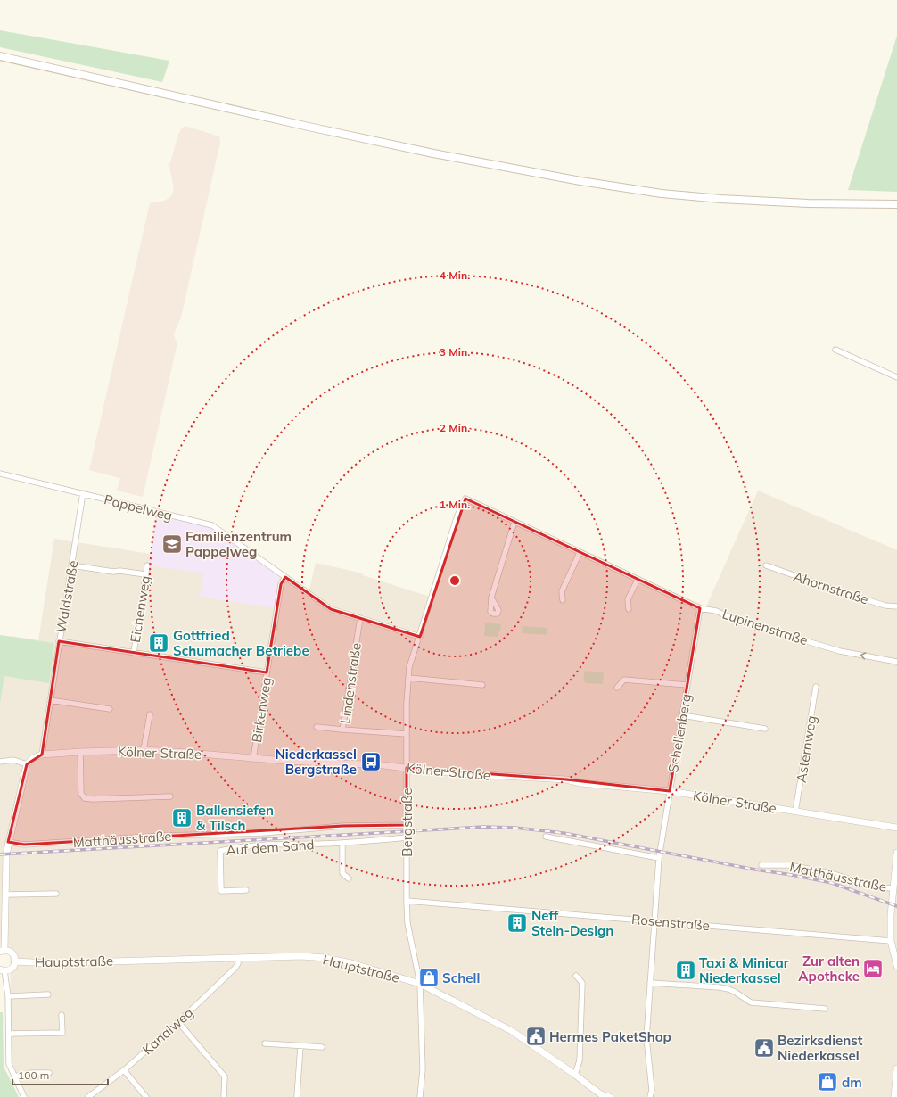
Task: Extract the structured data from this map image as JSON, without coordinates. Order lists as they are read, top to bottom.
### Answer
{
  "streets": {
    "street": [
      "Pappelweg",
      "Ahornstraße",
      "Waldstraße",
      "Eichenweg",
      "Lupinenstraße",
      "Lindenstraße",
      "Birkenweg",
      "Schellenberg",
      "Asternweg",
      "Kölner Straße",
      "Bergstraße",
      "Matthäusstraße",
      "Auf dem Sand",
      "Rosenstraße",
      "Hauptstraße",
      "Kanalweg"
    ]
  },
  "crossings": [
    ["Pappelweg", "Waldstraße"],
    ["Pappelweg", "Lindenstraße"],
    ["Pappelweg", "Birkenweg"],
    ["Pappelweg", "Bergstraße"],
    ["Waldstraße", "Kölner Straße"],
    ["Lupinenstraße", "Schellenberg"],
    ["Lupinenstraße", "Bergstraße"],
    ["Lindenstraße", "Bergstraße"],
    ["Birkenweg", "Kölner Straße"],
    ["Schellenberg", "Kölner Straße"],
    ["Schellenberg", "Rosenstraße"],
    ["Asternweg", "Kölner Straße"],
    ["Kölner Straße", "Bergstraße"],
    ["Bergstraße", "Matthäusstraße"],
    ["Bergstraße", "Auf dem Sand"],
    ["Bergstraße", "Rosenstraße"],
    ["Bergstraße", "Hauptstraße"],
    ["Hauptstraße", "Kanalweg"]
  ],
  "one_way": ["Lupinenstraße"],
  "places": {
    "school or university": ["Familienzentrum Pappelweg"],
    "building": [
      "Gottfried Schumacher Betriebe",
      "Ballensiefen & Tilsch",
      "Neff Stein-Design",
      "Taxi & Minicar Niederkassel"
    ],
    "bus stop": ["Niederkassel Bergstraße"],
    "hotel": ["Zur alten Apotheke"],
    "shop": ["Schell", "dm"],
    "public building": ["Hermes PaketShop", "Bezirksdienst Niederkassel"]
  },
  "scale_bar": "100 m",
  "rings": [
    "4 Min.",
    "3 Min.",
    "2 Min.",
    "1 Min."
  ]
}
